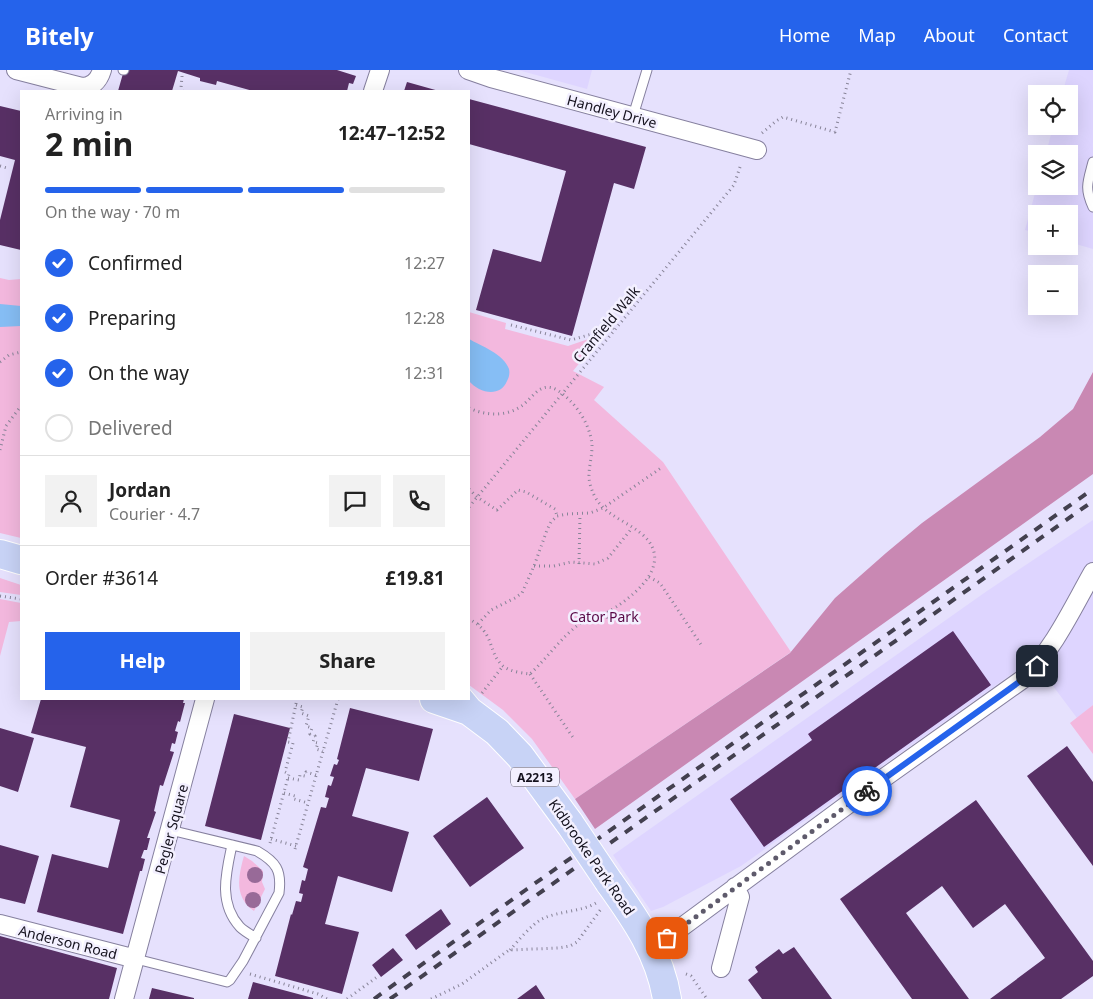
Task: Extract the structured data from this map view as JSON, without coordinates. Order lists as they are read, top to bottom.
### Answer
{
  "streets": {
    "highway": ["A2213", "Kidbrooke Park Road"],
    "street": ["Handley Drive", "Pegler Square", "Anderson Road"],
    "path": ["Cranfield Walk"]
  },
  "crossings": [
    ["Handley Drive", "Cranfield Walk"],
    ["Pegler Square", "Anderson Road"]
  ],
  "parks": ["Cator Park"],
  "page": {
    "header": "Bitely",
    "nav": [
      "Home",
      "Map",
      "About",
      "Contact"
    ],
    "map_buttons": ["+", "−"],
    "heading": ["2 min", "Arriving in", "12:47–12:52"],
    "panel": [
      "Jordan",
      "Courier · 4.7",
      "Order #3614",
      "£19.81"
    ],
    "bar": "On the way · 70 m",
    "list": [
      ["Confirmed", "12:27"],
      ["Preparing", "12:28"],
      ["On the way", "12:31"],
      "Delivered"
    ],
    "buttons": ["Help", "Share"]
  }
}
